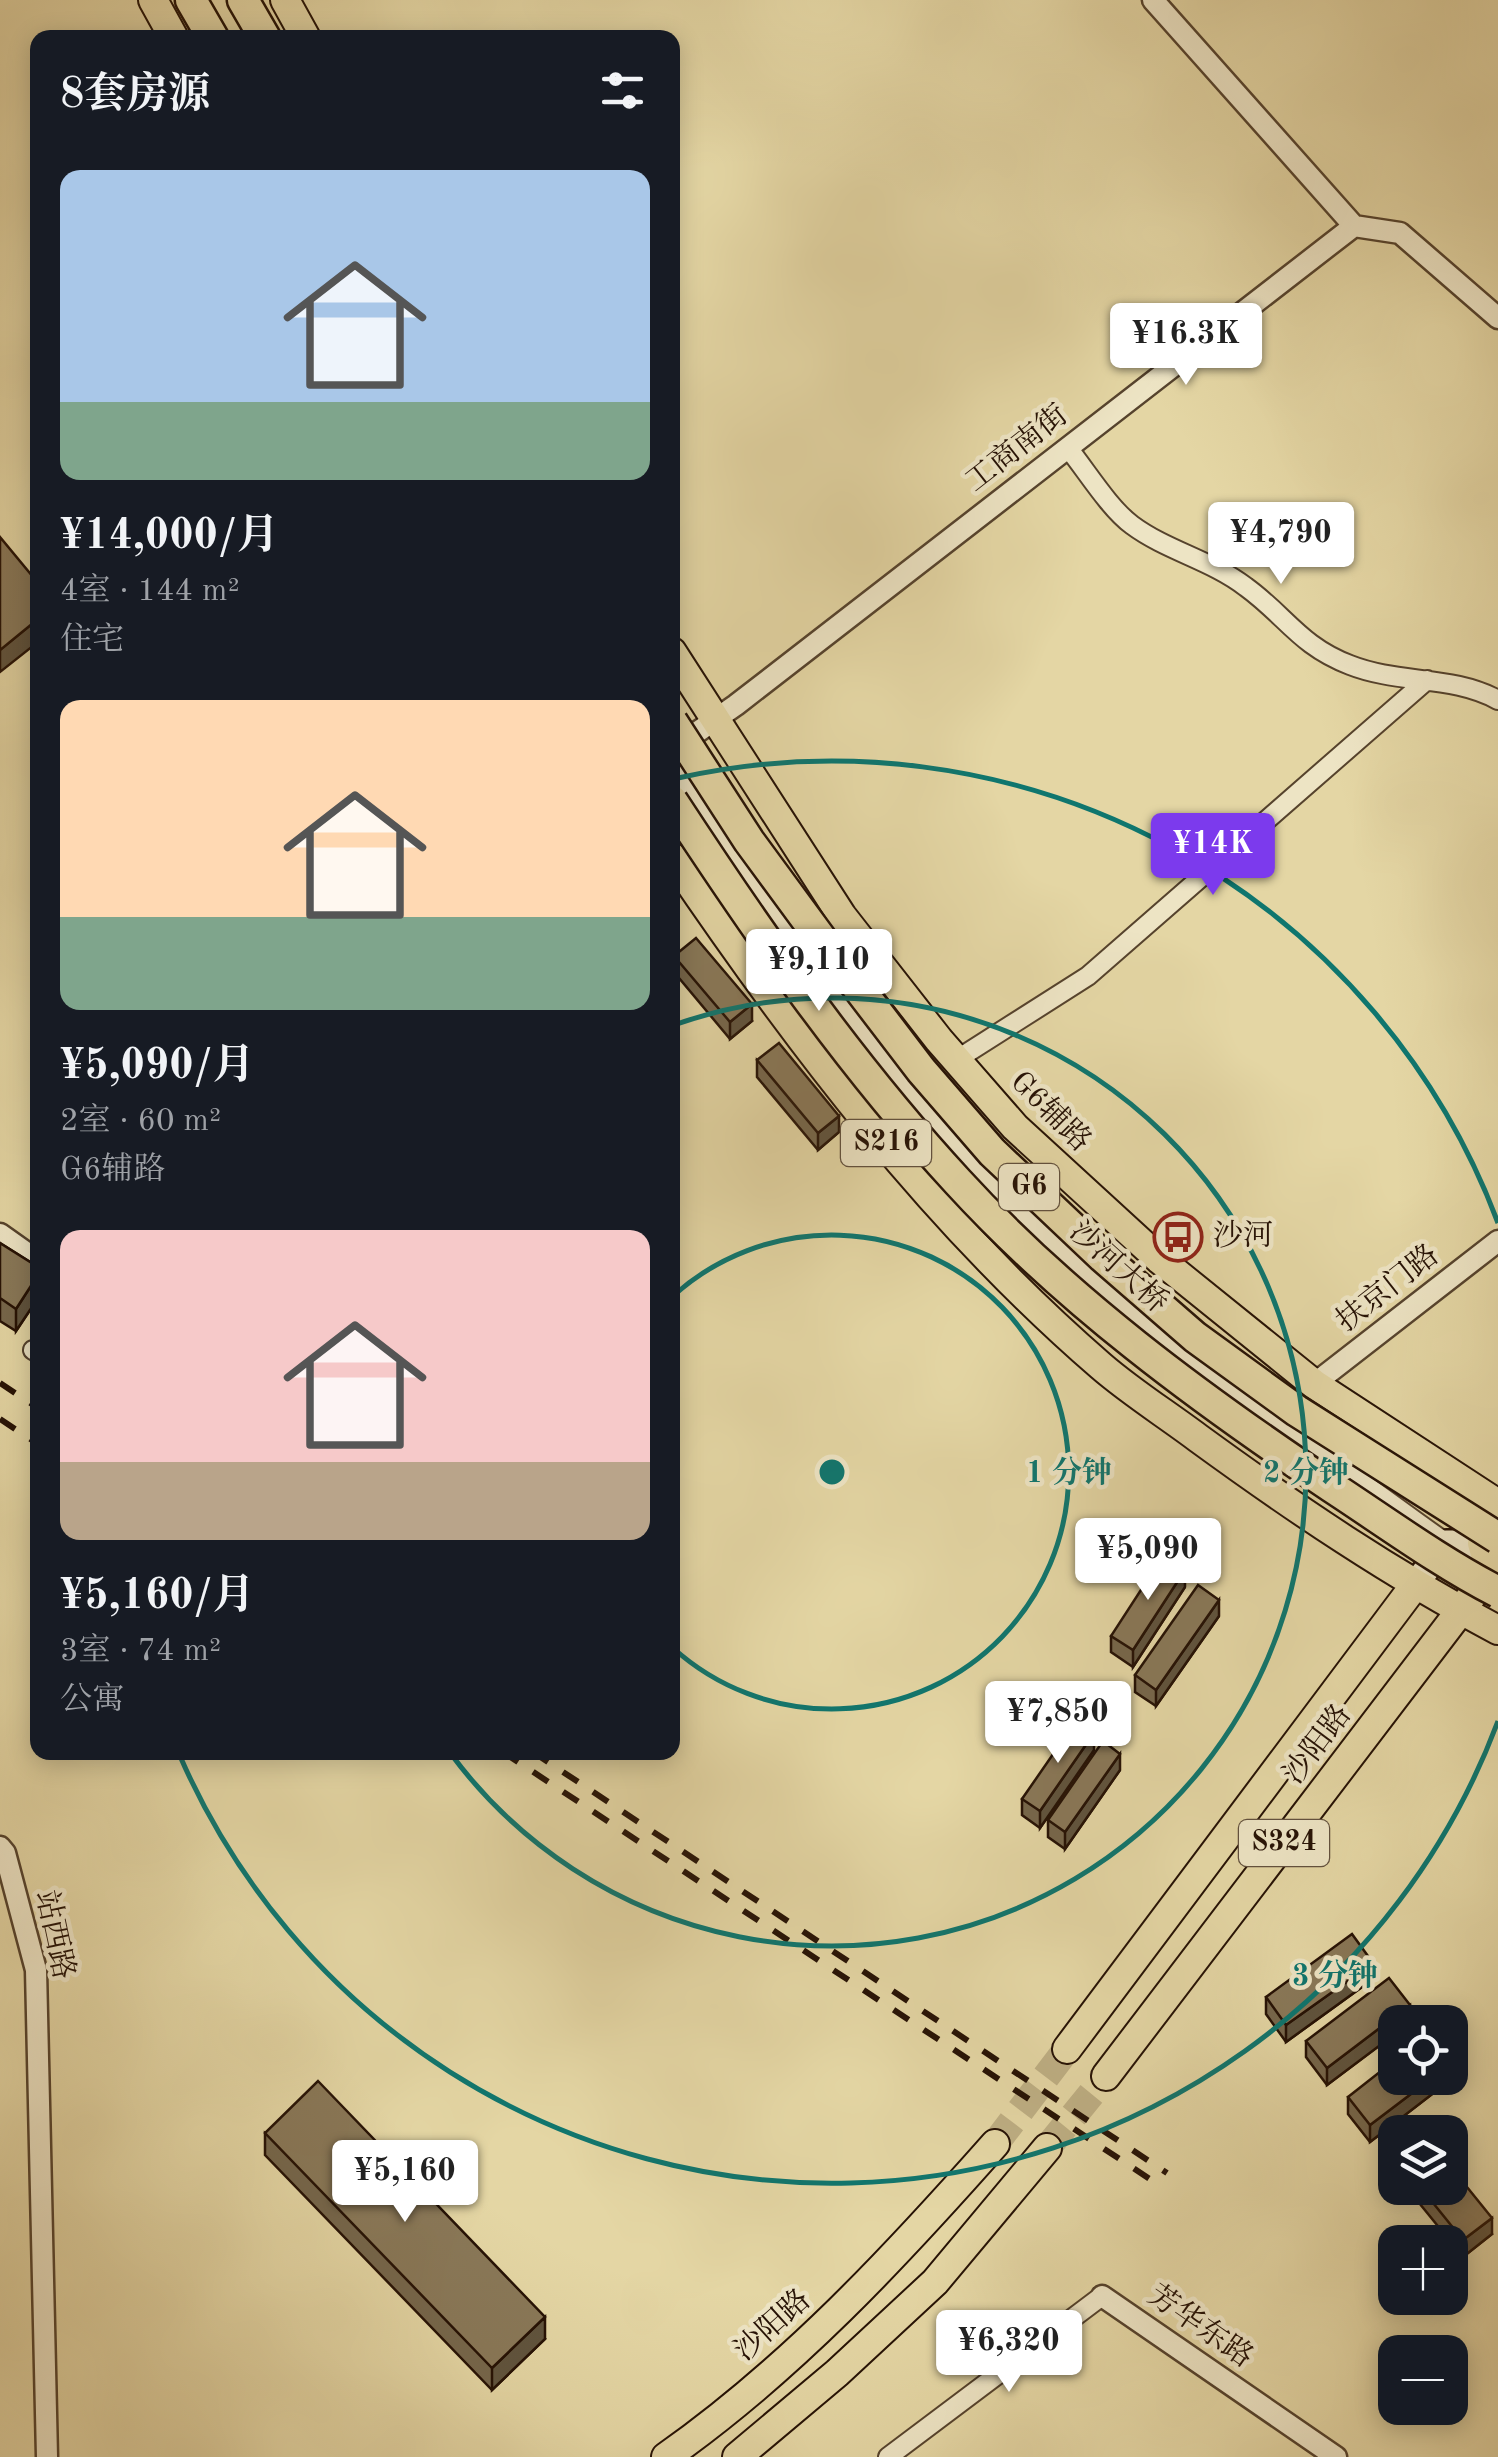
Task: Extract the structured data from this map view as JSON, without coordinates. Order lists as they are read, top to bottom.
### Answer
{
  "streets": {
    "highway": ["G6", "沙河大桥"],
    "main road": [
      "G6辅路",
      "S216",
      "沙阳路",
      "S324"
    ],
    "street": [
      "工商南街",
      "扶京门路",
      "站西路",
      "芳华东路"
    ]
  },
  "crossings": [
    ["工商南街", "G6辅路"],
    ["G6辅路", "扶京门路"],
    ["S216", "沙阳路"],
    ["沙河大桥", "沙阳路"]
  ],
  "places": {
    "bus stop": ["沙河"]
  },
  "page": {
    "heading": "8套房源",
    "list": [
      {
        "name": "¥14,000/月",
        "note": "4室 · 144 m² · 住宅"
      },
      {
        "name": "¥5,090/月",
        "note": "2室 · 60 m² · G6辅路"
      },
      {
        "name": "¥5,160/月",
        "note": "3室 · 74 m² · 公寓"
      }
    ],
    "price": [
      "¥16.3K",
      "¥4,790",
      "¥14K",
      "¥9,110",
      "¥5,090",
      "¥7,850",
      "¥5,160",
      "¥6,320"
    ],
    "map_buttons": ["+", "−"]
  },
  "rings": ["1 分钟", "2 分钟", "3 分钟"]
}
